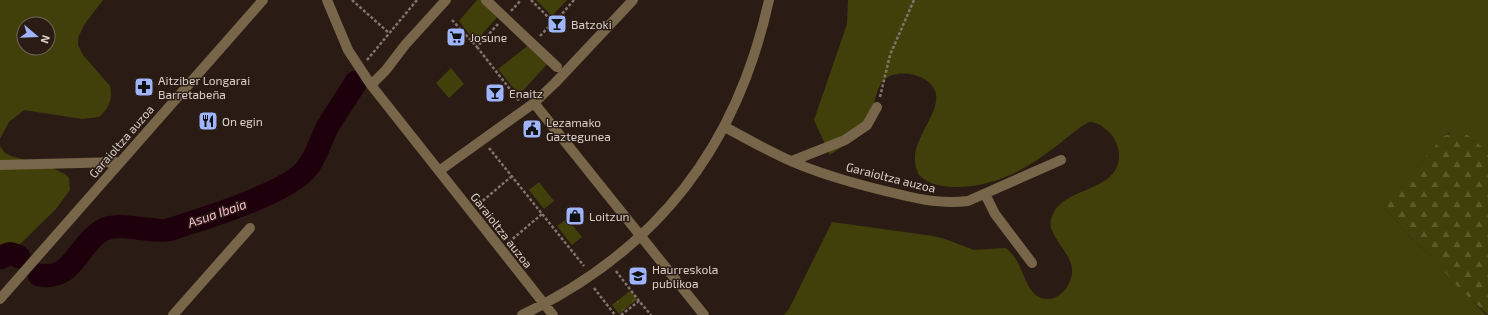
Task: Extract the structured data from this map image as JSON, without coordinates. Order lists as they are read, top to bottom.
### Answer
{
  "streets": {
    "street": ["Garaioltza auzoa"]
  },
  "water": ["Asua Ibaia"],
  "places": {
    "bar": ["Batzoki", "Enaitz"],
    "supermarket": ["Josune"],
    "pharmacy": ["Aitziber Longarai Barretabeña"],
    "restaurant": ["On egin"],
    "public building": ["Lezamako Gaztegunea"],
    "shop": ["Loitzun"],
    "school or university": ["Haurreskola publikoa"]
  },
  "north": "right"
}
